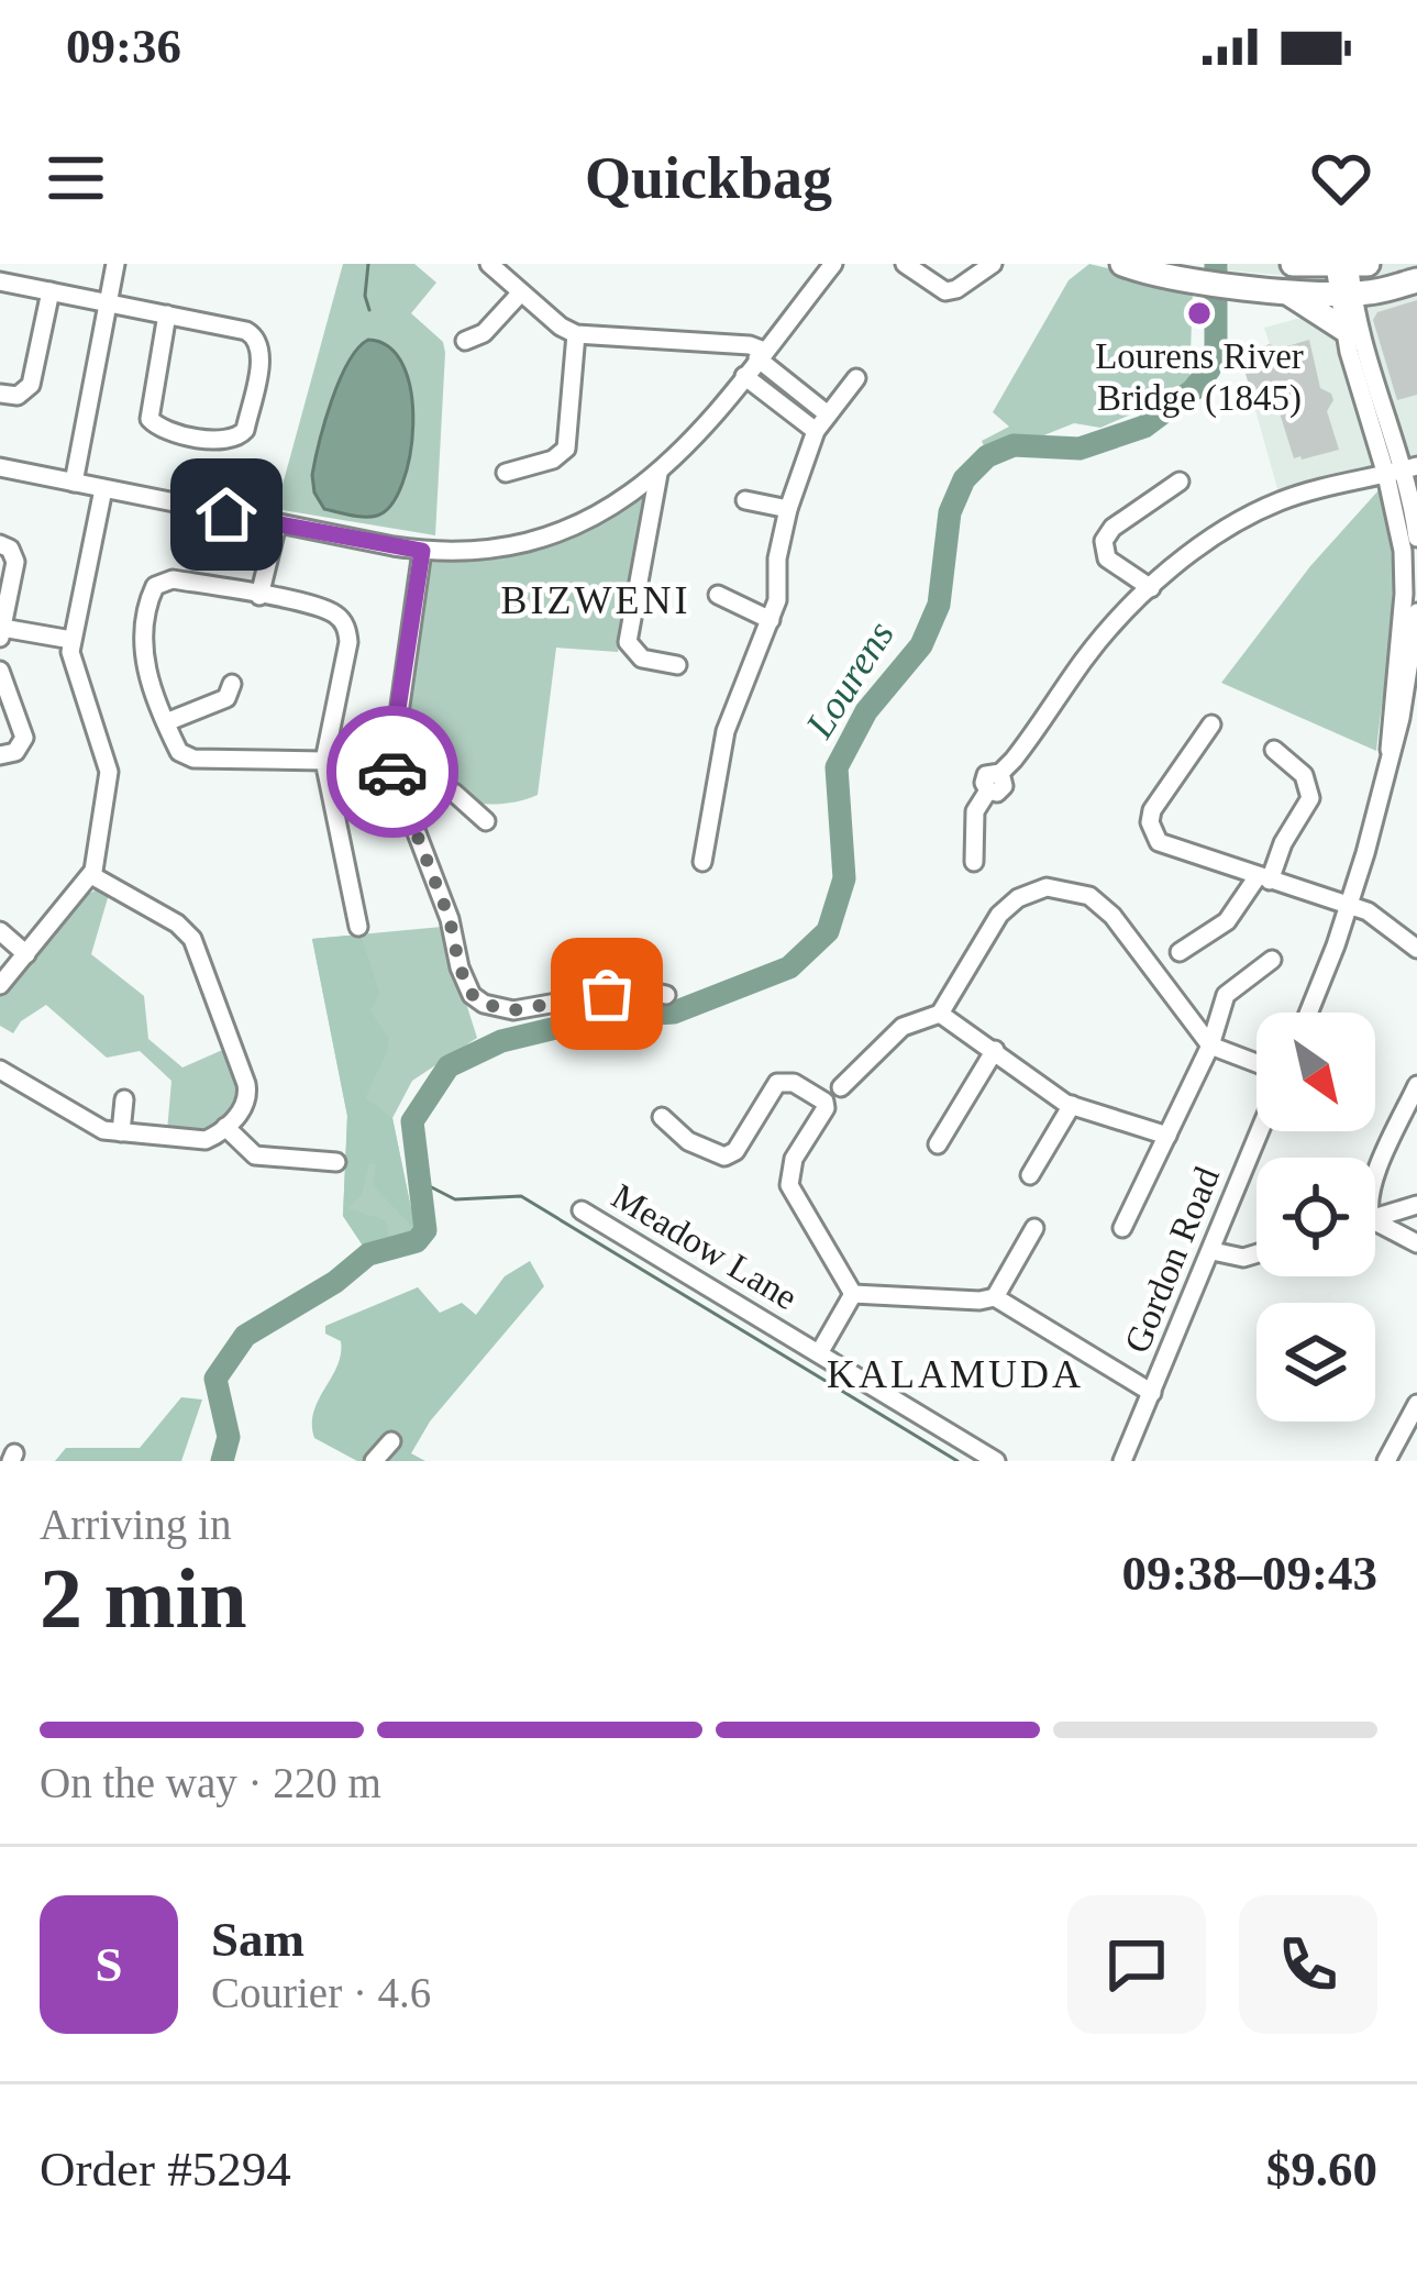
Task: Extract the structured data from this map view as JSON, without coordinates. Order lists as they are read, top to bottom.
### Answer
{
  "streets": {
    "street": ["Meadow Lane", "Gordon Road"]
  },
  "districts": ["BIZWENI", "KALAMUDA"],
  "water": ["Lourens"],
  "places": ["Lourens River Bridge (1845)"],
  "north": "bottom right",
  "page": {
    "status": "09:36",
    "header": "Quickbag",
    "heading": ["2 min", "Arriving in", "09:38–09:43"],
    "panel": [
      "Sam",
      "Courier · 4.6",
      "Order #5294",
      "$9.60"
    ],
    "bar": "On the way · 220 m",
    "round": "S"
  }
}
